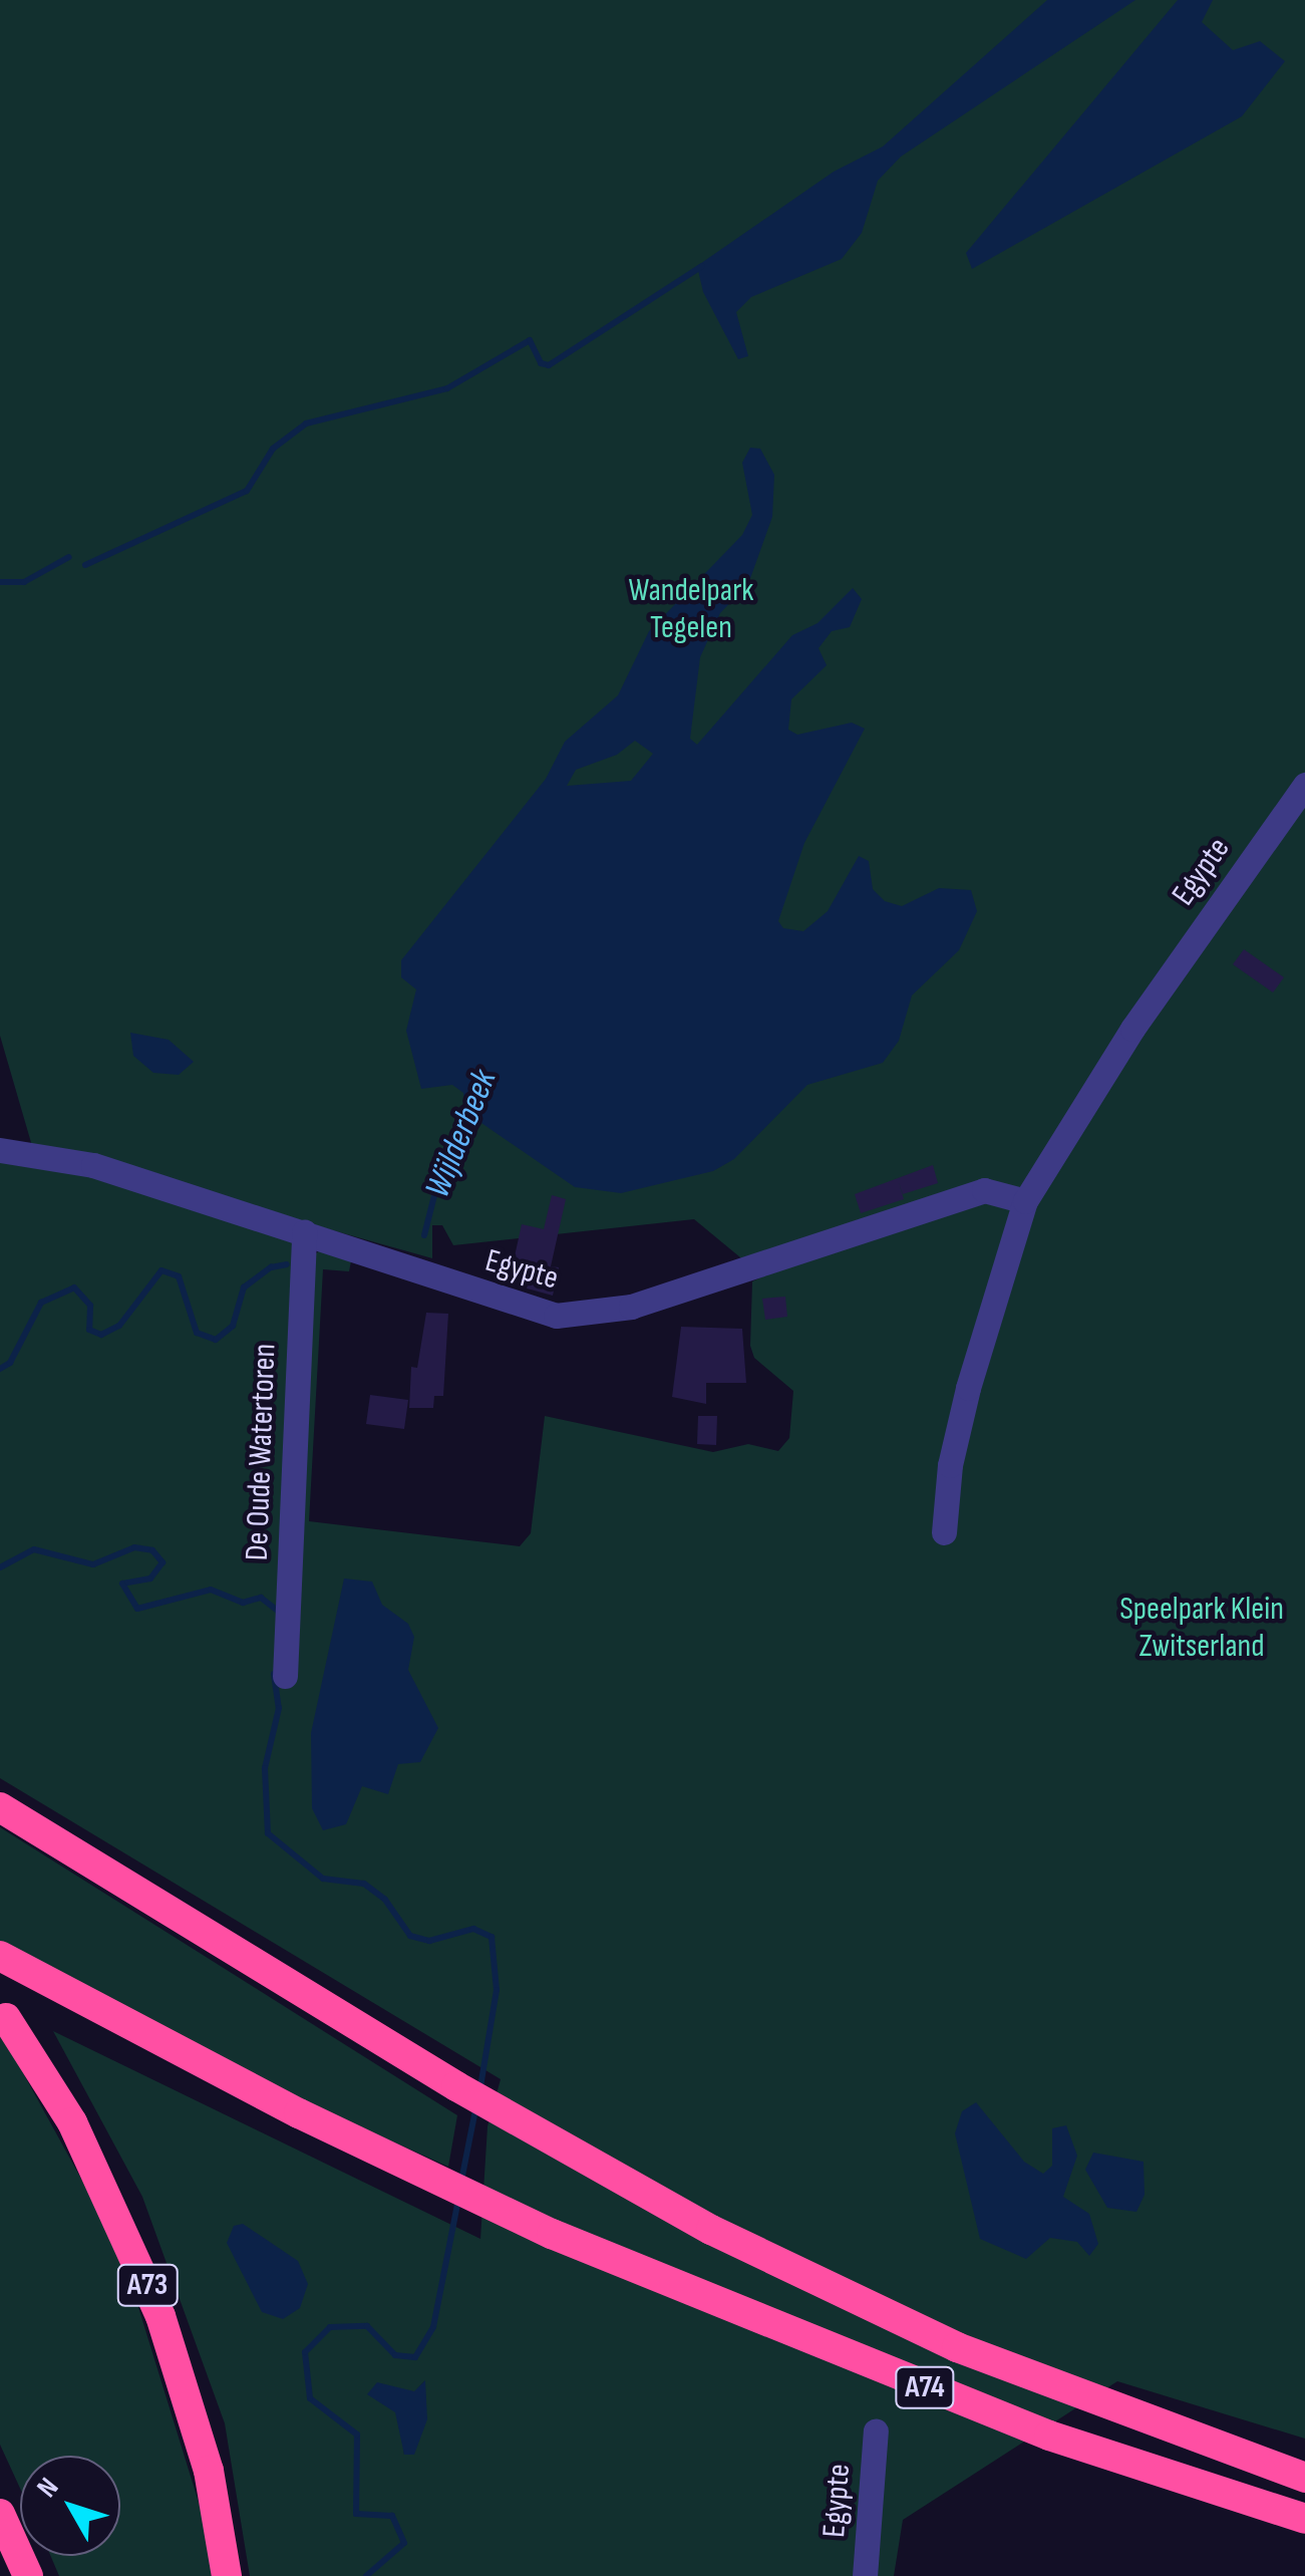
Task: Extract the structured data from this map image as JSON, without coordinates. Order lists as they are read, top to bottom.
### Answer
{
  "streets": {
    "highway": ["A73", "A74"],
    "street": ["Egypte", "De Oude Watertoren"]
  },
  "crossings": [
    ["Egypte", "De Oude Watertoren"]
  ],
  "water": ["Wijlderbeek"],
  "parks": ["Wandelpark Tegelen", "Speelpark Klein Zwitserland"],
  "north": "top left"
}
